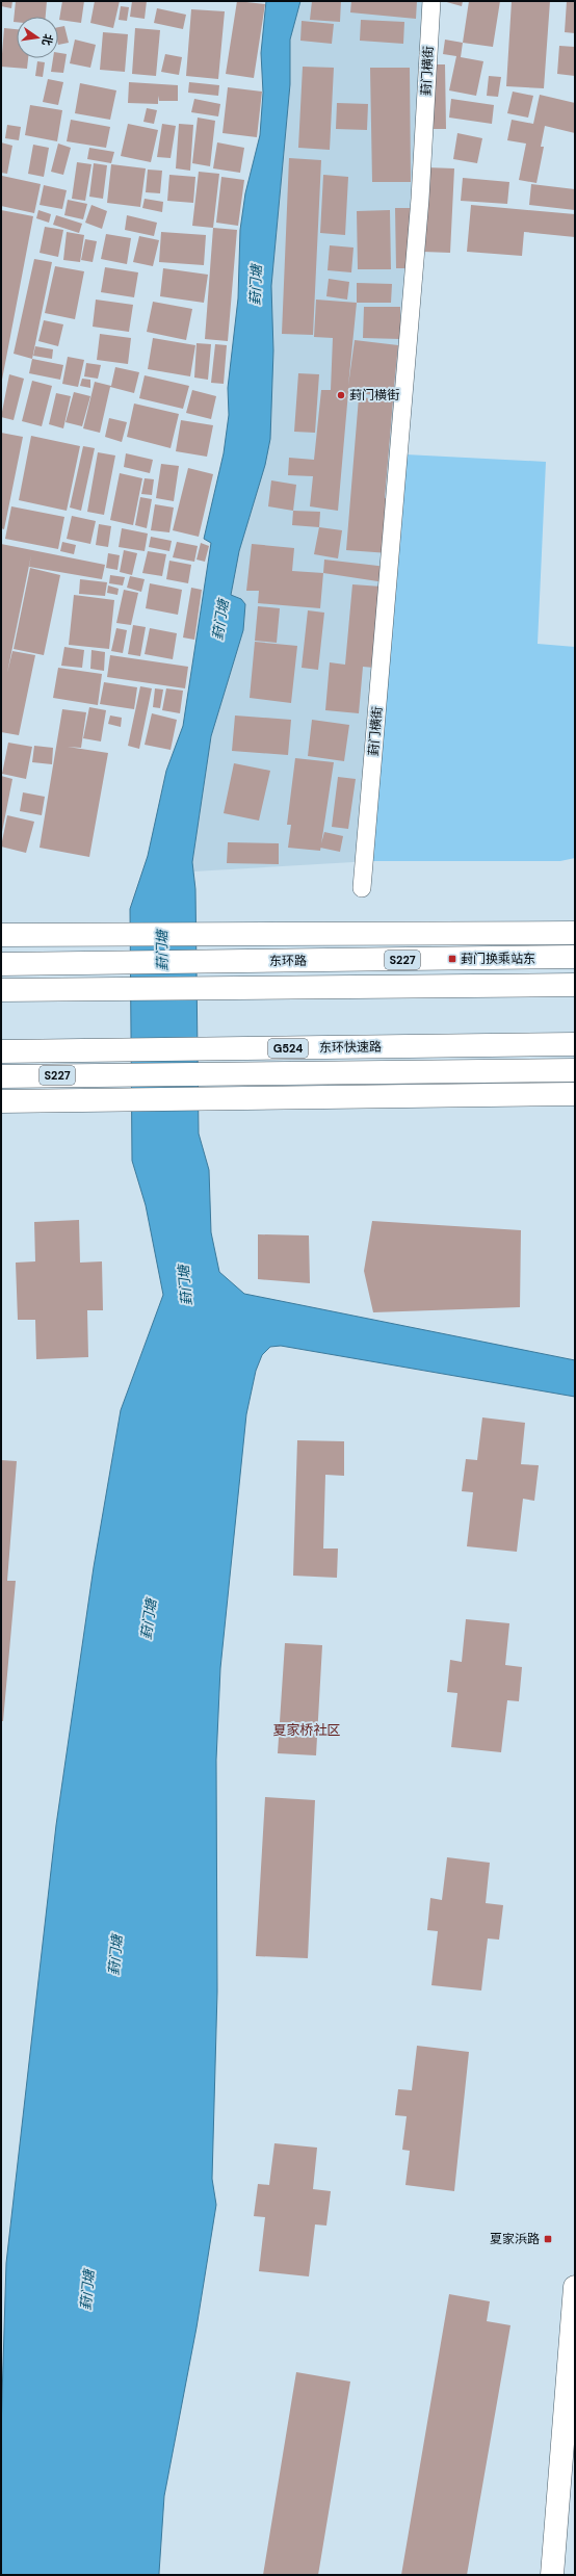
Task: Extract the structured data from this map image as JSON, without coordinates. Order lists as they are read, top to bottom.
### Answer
{
  "streets": {
    "main road": [
      "S227",
      "东环路",
      "东环快速路",
      "G524"
    ],
    "street": ["葑门横街"]
  },
  "districts": ["夏家桥社区"],
  "water": ["葑门塘"],
  "places": {
    "other": ["葑门横街"],
    "transit": ["葑门换乘站东", "夏家浜路"]
  },
  "north": "right"
}
